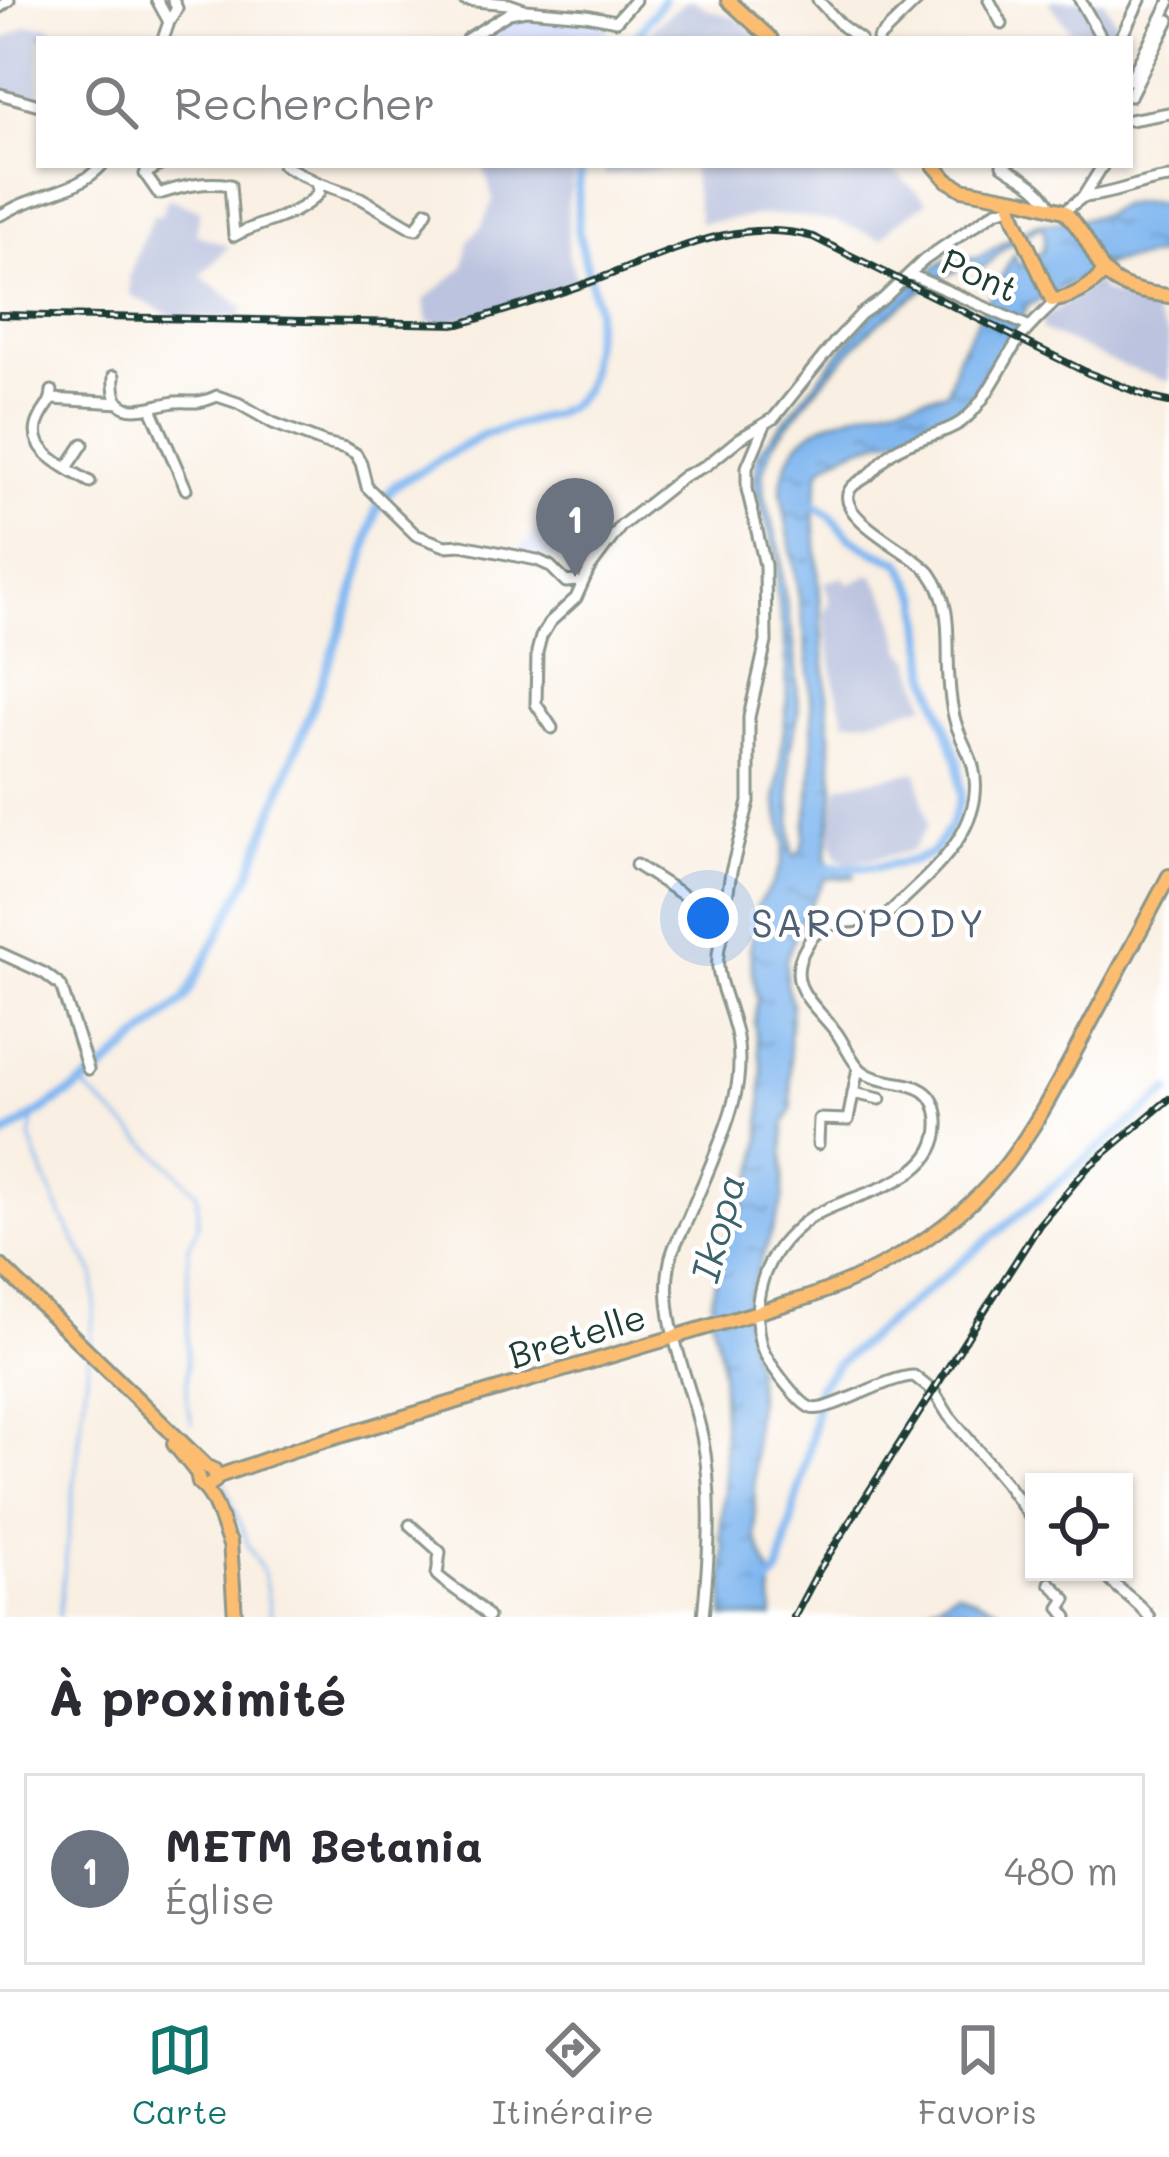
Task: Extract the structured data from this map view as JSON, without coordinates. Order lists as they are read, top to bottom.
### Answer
{
  "streets": {
    "main road": ["Bretelle"],
    "street": ["Pont"]
  },
  "districts": ["SAROPODY"],
  "water": ["Ikopa"],
  "page": {
    "search": "Rechercher",
    "pins": "1",
    "heading": "À proximité",
    "list": [
      {
        "mark": "1",
        "name": "METM Betania",
        "note": "Église",
        "value": "480 m"
      }
    ],
    "nav": ["Carte", "Itinéraire", "Favoris"]
  }
}
